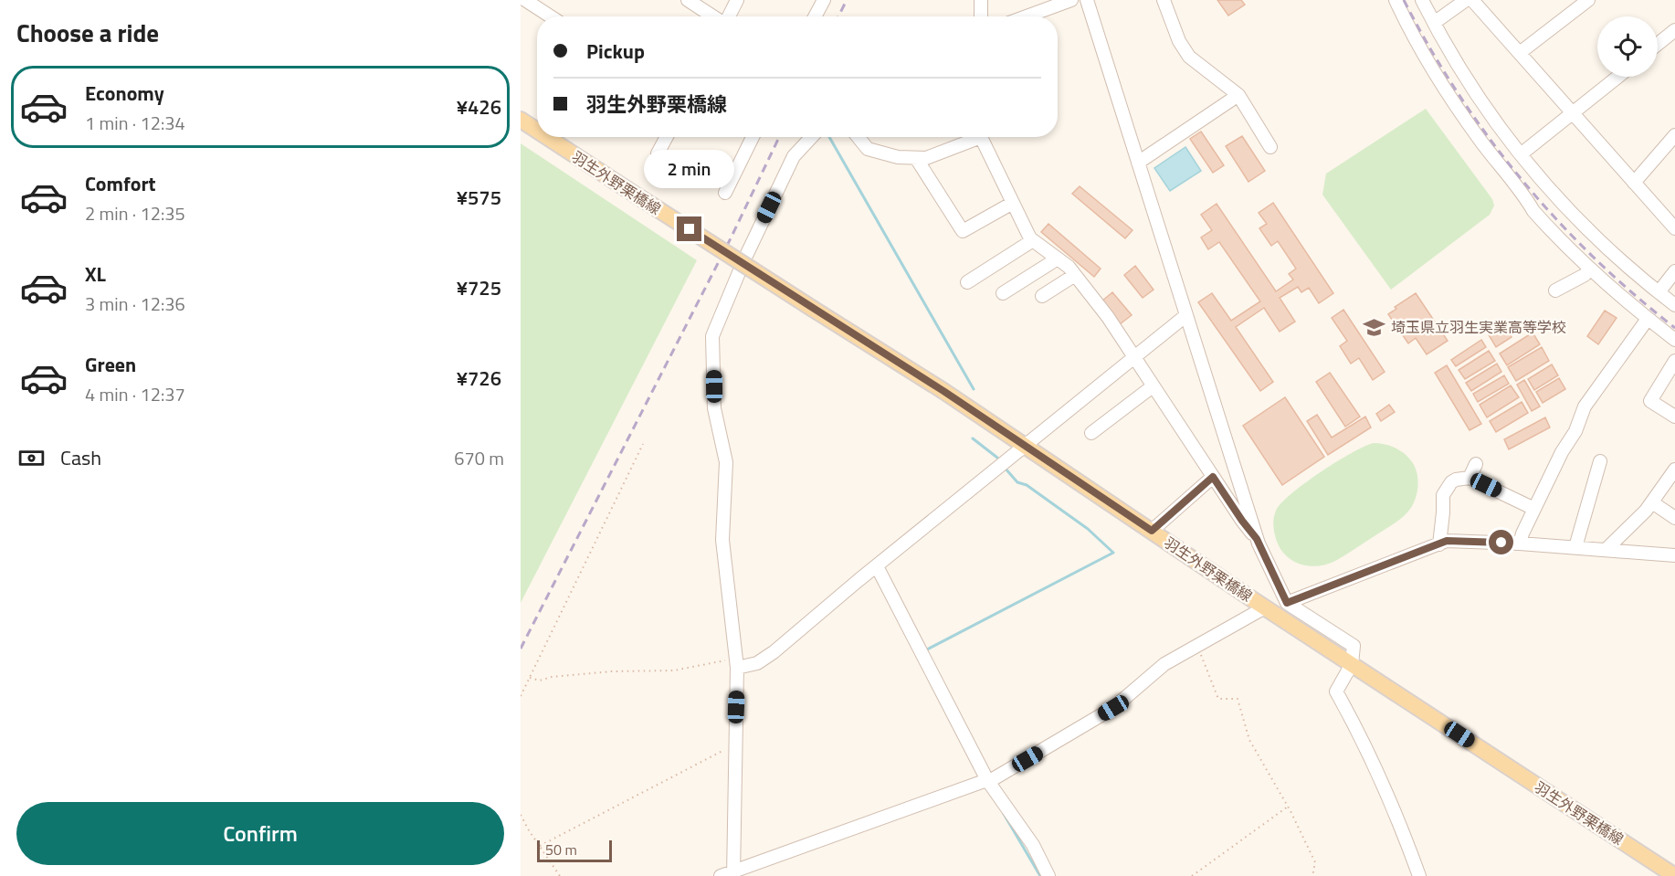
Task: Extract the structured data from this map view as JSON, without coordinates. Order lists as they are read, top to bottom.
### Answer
{
  "streets": {
    "main road": ["羽生外野栗橋線"]
  },
  "places": {
    "school or university": ["埼玉県立羽生実業高等学校"]
  },
  "scale_bar": "50 m",
  "page": {
    "heading": "Choose a ride",
    "banner": ["Pickup", "羽生外野栗橋線"],
    "list": [
      {
        "name": "Economy",
        "note": "1 min · 12:34",
        "value": "¥426"
      },
      {
        "name": "Comfort",
        "note": "2 min · 12:35",
        "value": "¥575"
      },
      {
        "name": "XL",
        "note": "3 min · 12:36",
        "value": "¥725"
      },
      {
        "name": "Green",
        "note": "4 min · 12:37",
        "value": "¥726"
      }
    ],
    "bubble": "2 min",
    "pay": ["Cash", "670 m"],
    "buttons": "Confirm",
    "scale": "50 m"
  }
}
